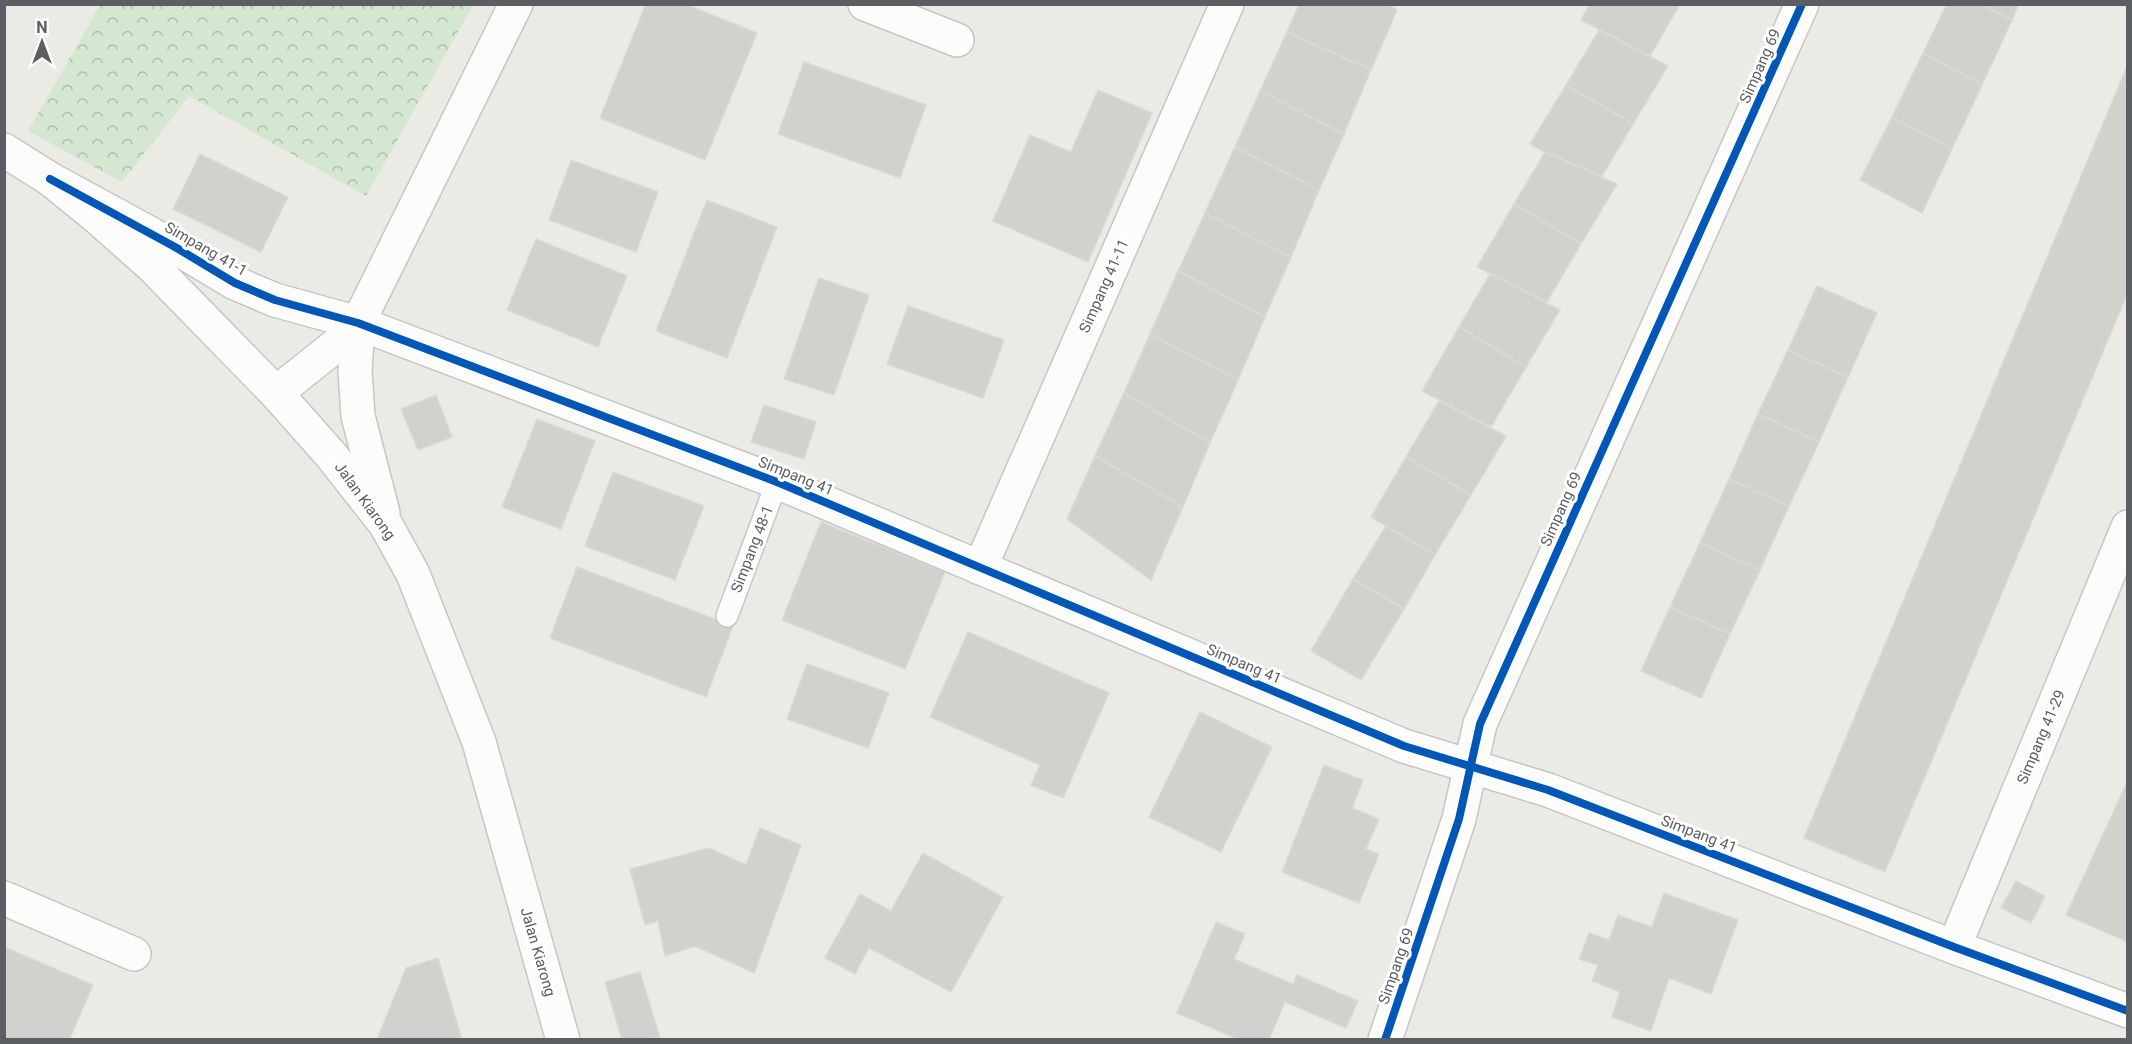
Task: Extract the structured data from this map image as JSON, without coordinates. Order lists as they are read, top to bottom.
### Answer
{
  "streets": {
    "street": [
      "Simpang 69",
      "Simpang 41-1",
      "Simpang 41-11",
      "Simpang 41",
      "Jalan Kiarong",
      "Simpang 41-29"
    ],
    "lane": ["Simpang 48-1"]
  },
  "crossings": [
    ["Simpang 69", "Simpang 41"],
    ["Simpang 41-1", "Simpang 41"],
    ["Simpang 41-1", "Jalan Kiarong"],
    ["Simpang 41-11", "Simpang 41"],
    ["Simpang 41", "Simpang 48-1"],
    ["Simpang 41", "Simpang 41-29"]
  ],
  "north": "top"
}
